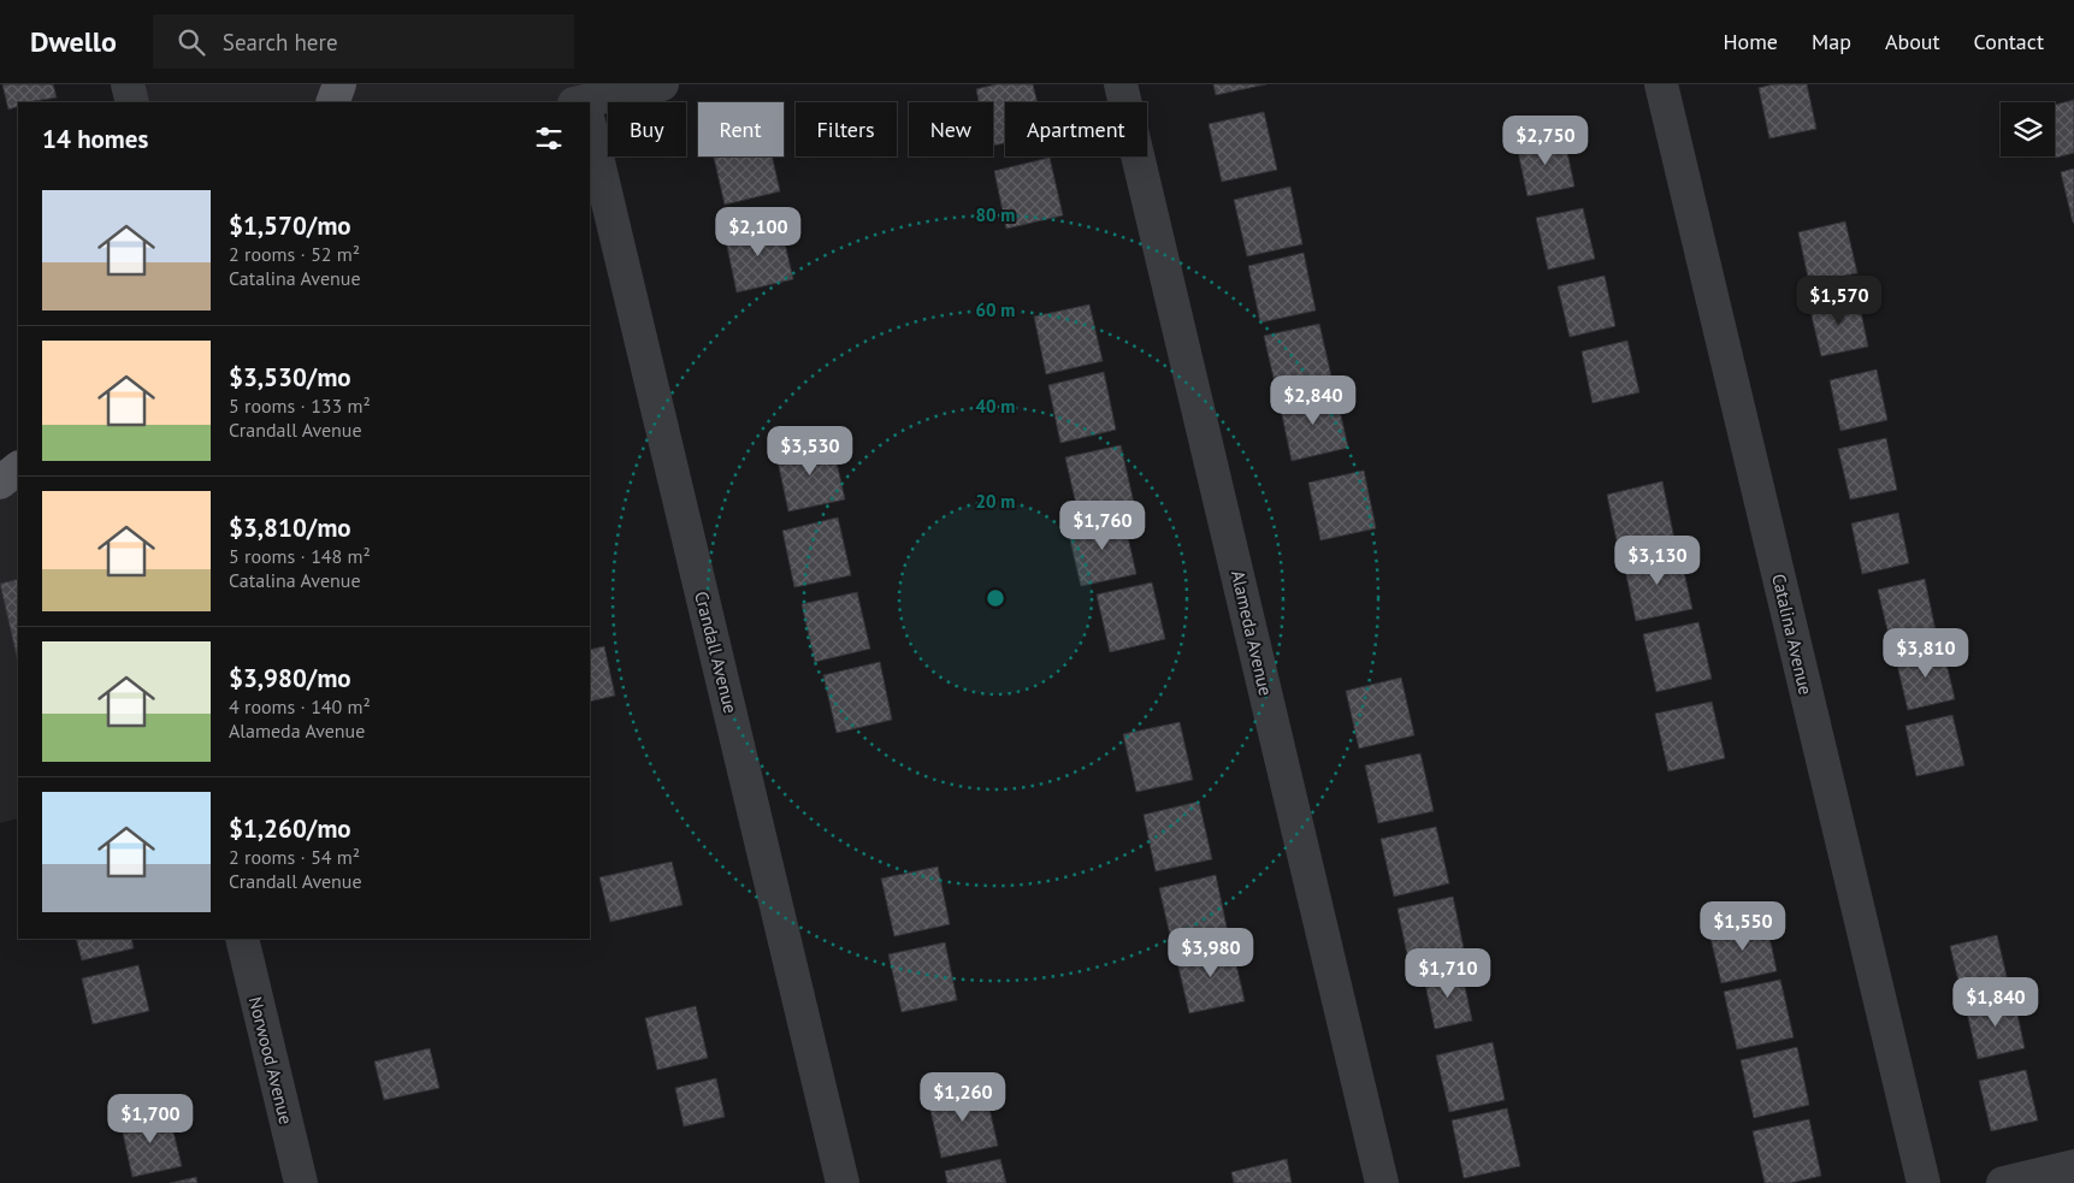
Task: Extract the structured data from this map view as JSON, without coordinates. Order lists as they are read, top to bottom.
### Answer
{
  "streets": {
    "street": [
      "Alameda Avenue",
      "Catalina Avenue",
      "Crandall Avenue",
      "Norwood Avenue"
    ]
  },
  "page": {
    "header": "Dwello",
    "search": "Search here",
    "nav": [
      "Home",
      "Map",
      "About",
      "Contact"
    ],
    "chip": [
      "Buy",
      "Rent",
      "Filters",
      "New",
      "Apartment"
    ],
    "heading": "14 homes",
    "price": [
      "$2,750",
      "$2,100",
      "$1,570",
      "$2,840",
      "$3,530",
      "$1,760",
      "$3,130",
      "$3,810",
      "$1,550",
      "$3,980",
      "$1,710",
      "$1,840",
      "$1,260",
      "$1,700"
    ],
    "list": [
      {
        "name": "$1,570/mo",
        "note": "2 rooms · 52 m² · Catalina Avenue"
      },
      {
        "name": "$3,530/mo",
        "note": "5 rooms · 133 m² · Crandall Avenue"
      },
      {
        "name": "$3,810/mo",
        "note": "5 rooms · 148 m² · Catalina Avenue"
      },
      {
        "name": "$3,980/mo",
        "note": "4 rooms · 140 m² · Alameda Avenue"
      },
      {
        "name": "$1,260/mo",
        "note": "2 rooms · 54 m² · Crandall Avenue"
      }
    ]
  },
  "rings": [
    "80 m",
    "60 m",
    "40 m",
    "20 m"
  ]
}
